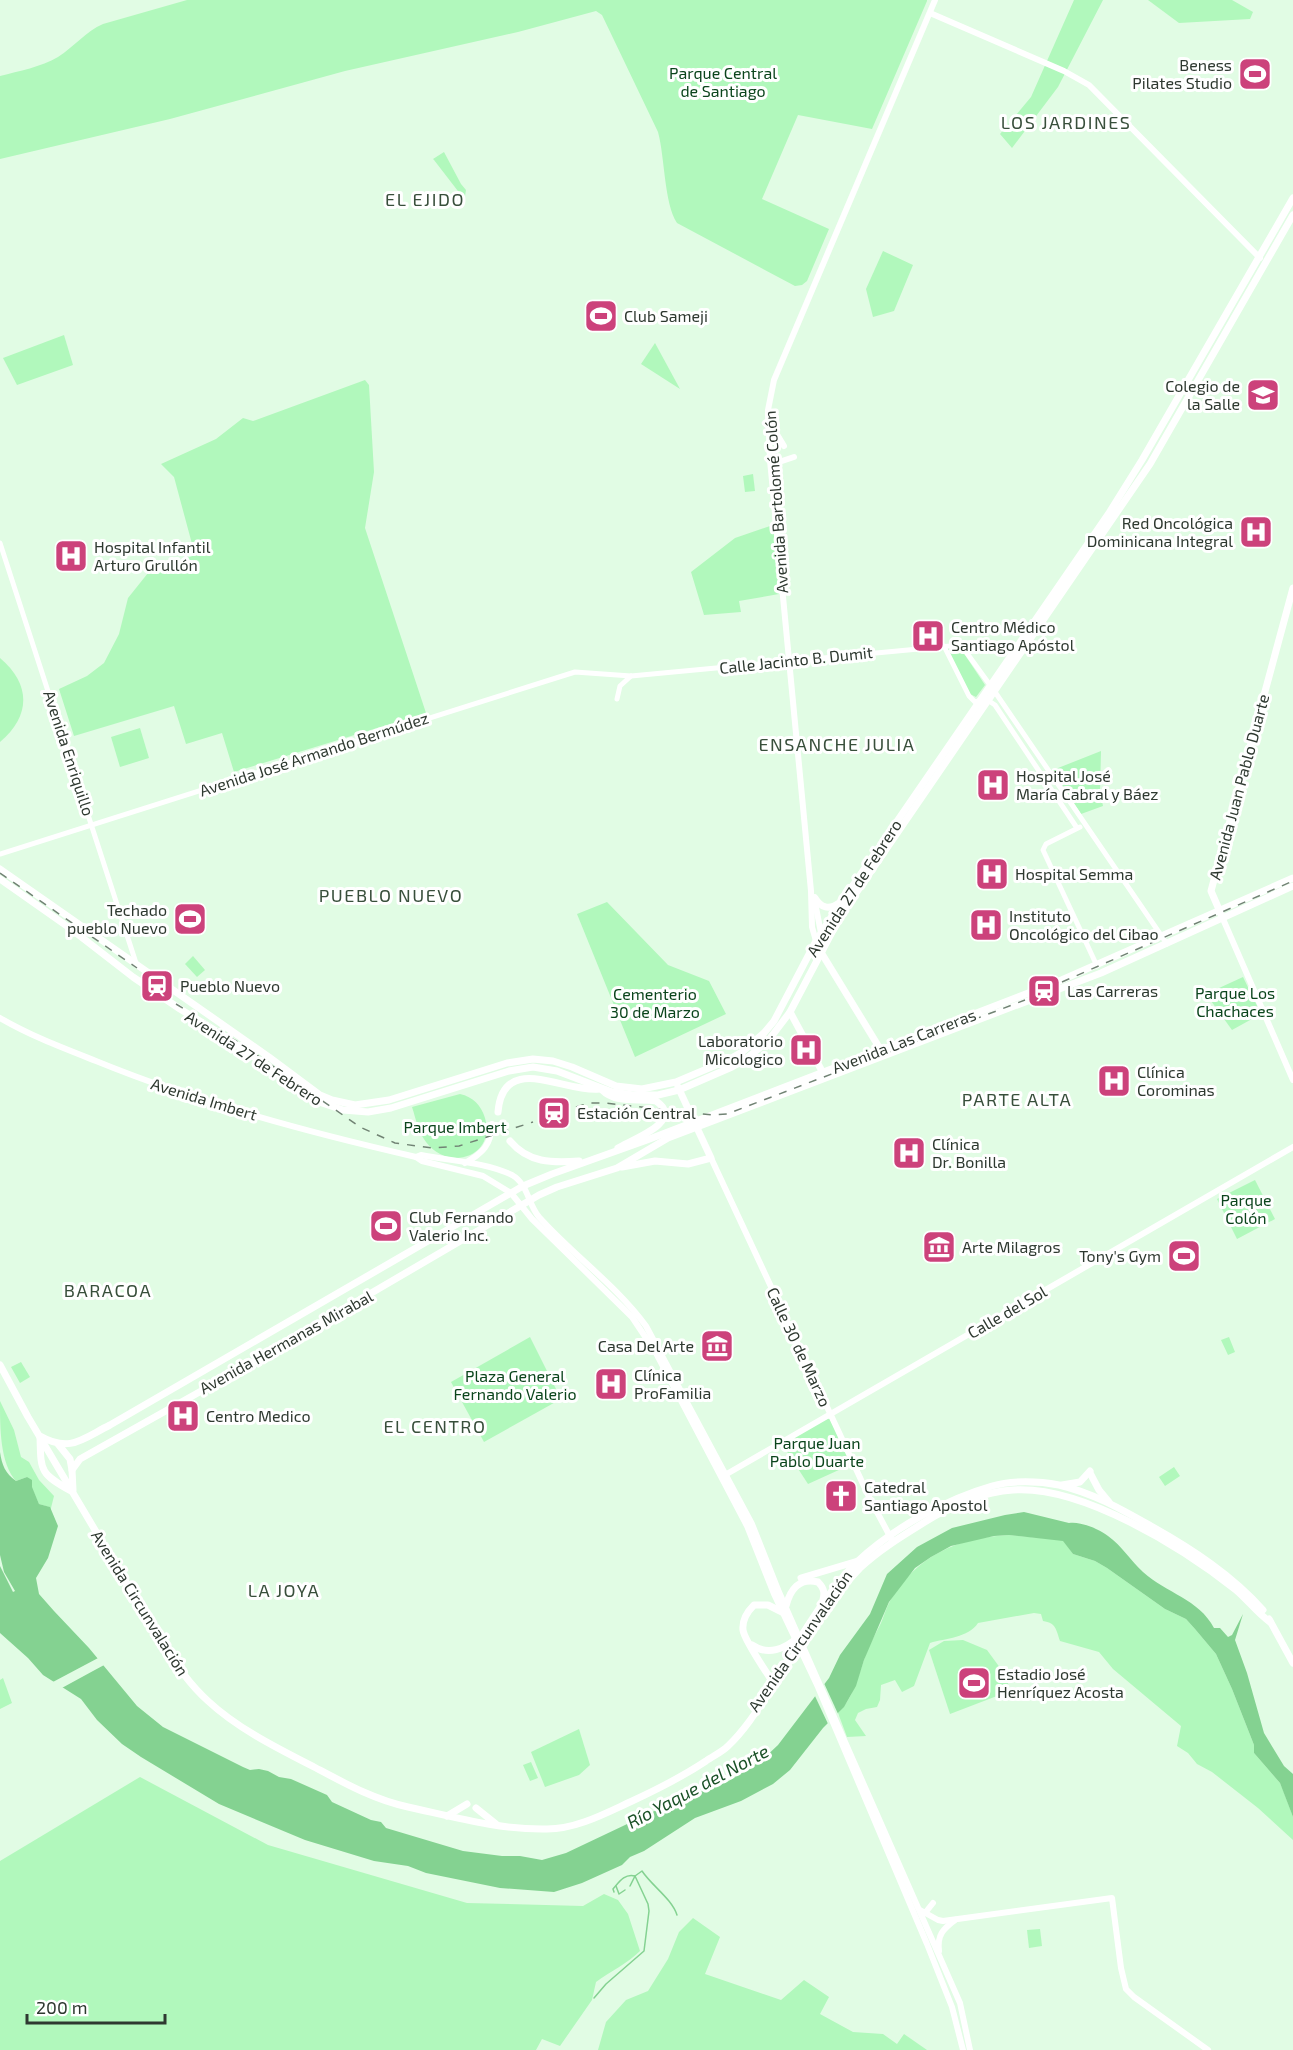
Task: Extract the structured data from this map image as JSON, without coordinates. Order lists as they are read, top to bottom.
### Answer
{
  "streets": {
    "main road": [
      "Avenida Bartolomé Colón",
      "Avenida Juan Pablo Duarte",
      "Avenida 27 de Febrero",
      "Avenida Las Carreras",
      "Avenida Imbert",
      "Calle del Sol",
      "Avenida Hermanas Mirabal",
      "Calle 30 de Marzo",
      "Avenida Circunvalación"
    ],
    "street": ["Calle Jacinto B. Dumit", "Avenida Enriquillo", "Avenida José Armando Bermúdez"]
  },
  "crossings": [
    ["Avenida Bartolomé Colón", "Calle Jacinto B. Dumit"],
    ["Avenida Bartolomé Colón", "Avenida 27 de Febrero"],
    ["Calle Jacinto B. Dumit", "Avenida José Armando Bermúdez"],
    ["Calle Jacinto B. Dumit", "Avenida 27 de Febrero"],
    ["Avenida Enriquillo", "Avenida José Armando Bermúdez"],
    ["Avenida Enriquillo", "Avenida 27 de Febrero"],
    ["Avenida Juan Pablo Duarte", "Avenida Las Carreras"],
    ["Avenida 27 de Febrero", "Calle 30 de Marzo"],
    ["Avenida Las Carreras", "Avenida Imbert"],
    ["Avenida Las Carreras", "Avenida Hermanas Mirabal"],
    ["Avenida Imbert", "Calle del Sol"],
    ["Avenida Imbert", "Avenida Hermanas Mirabal"],
    ["Calle del Sol", "Calle 30 de Marzo"],
    ["Avenida Hermanas Mirabal", "Avenida Circunvalación"],
    ["Calle 30 de Marzo", "Avenida Circunvalación"]
  ],
  "districts": [
    "LOS JARDINES",
    "EL EJIDO",
    "ENSANCHE JULIA",
    "PUEBLO NUEVO",
    "PARTE ALTA",
    "BARACOA",
    "EL CENTRO",
    "LA JOYA"
  ],
  "water": ["Río Yaque del Norte"],
  "parks": [
    "Parque Central de Santiago",
    "Parque Los Chachaces",
    "Cementerio 30 de Marzo",
    "Parque Imbert",
    "Parque Colón",
    "Plaza General Fernando Valerio",
    "Parque Juan Pablo Duarte"
  ],
  "places": {
    "sports": [
      "Beness Pilates Studio",
      "Club Sameji",
      "Techado pueblo Nuevo",
      "Club Fernando Valerio Inc.",
      "Tony's Gym",
      "Estadio José Henríquez Acosta"
    ],
    "school or university": ["Colegio de la Salle"],
    "hospital": [
      "Red Oncológica Dominicana Integral",
      "Hospital Infantil Arturo Grullón",
      "Centro Médico Santiago Apóstol",
      "Hospital José María Cabral y Báez",
      "Hospital Semma",
      "Instituto Oncológico del Cibao",
      "Laboratorio Micologico",
      "Clínica Corominas",
      "Clínica Dr. Bonilla",
      "Clínica ProFamilia",
      "Centro Medico"
    ],
    "station": ["Pueblo Nuevo", "Las Carreras", "Estación Central"],
    "museum": ["Arte Milagros", "Casa Del Arte"],
    "church": ["Catedral Santiago Apostol"]
  },
  "scale_bar": "200 m"
}
